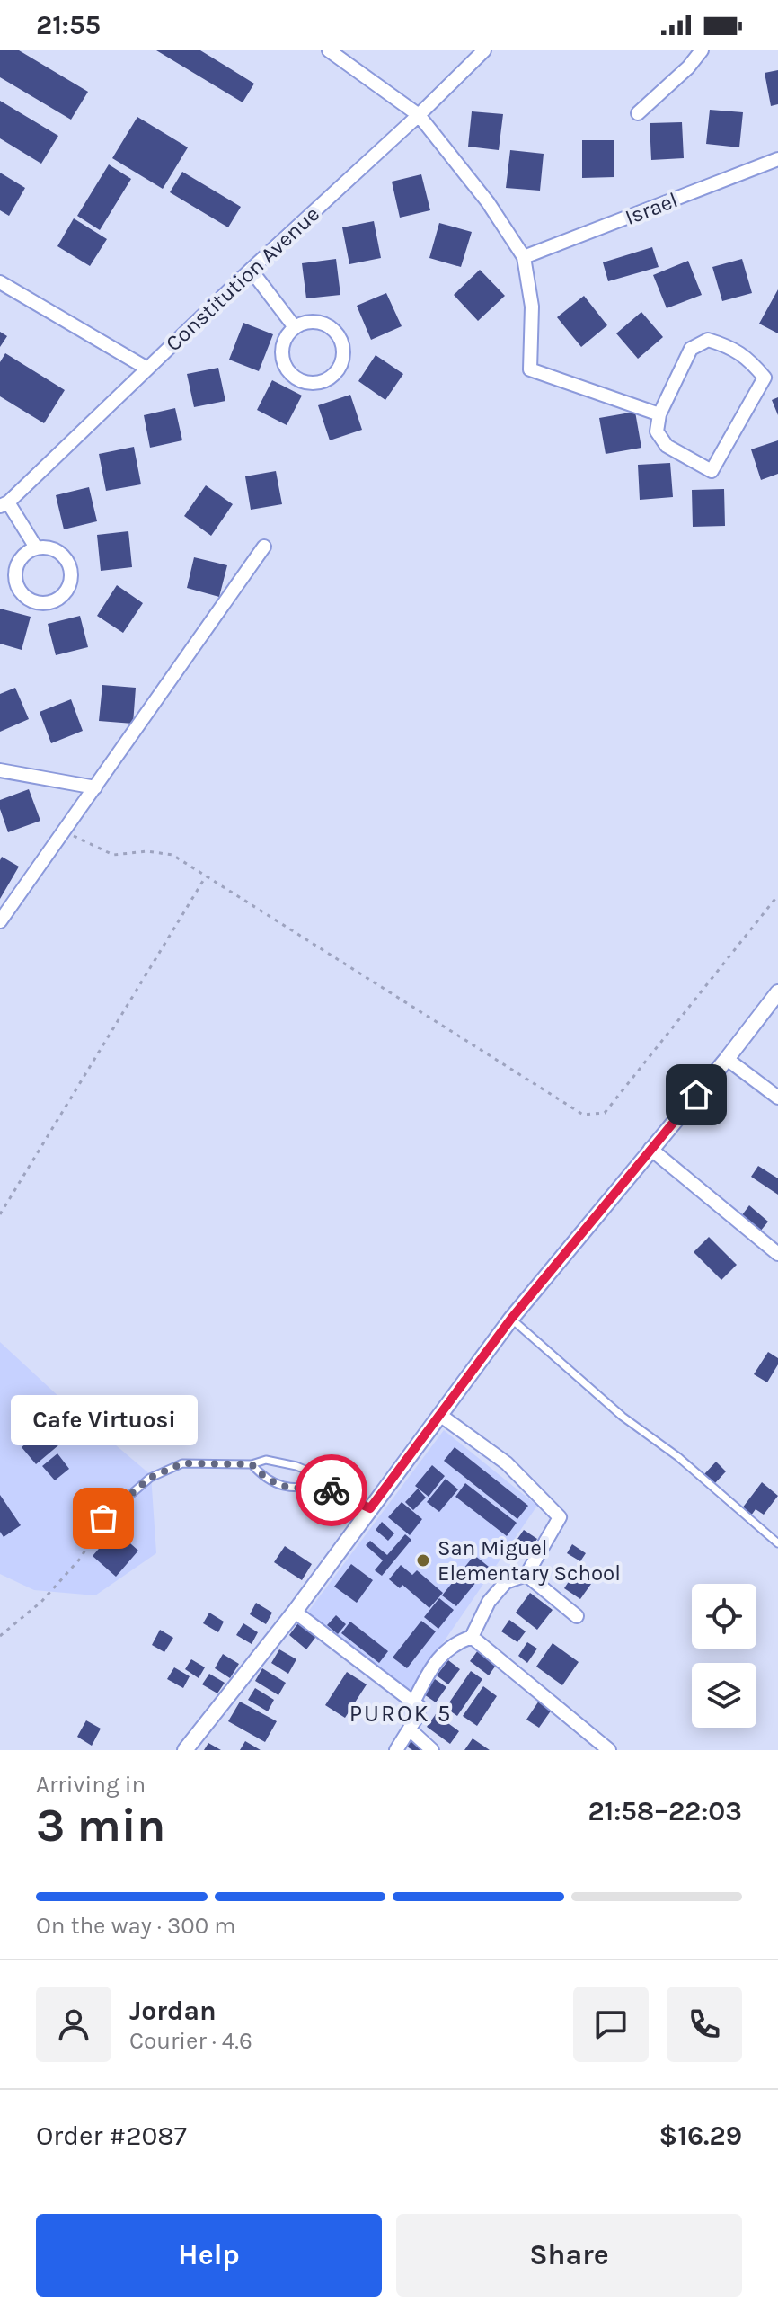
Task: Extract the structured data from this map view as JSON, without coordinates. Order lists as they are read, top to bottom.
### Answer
{
  "streets": {
    "street": ["Israel", "Constitution Avenue"]
  },
  "districts": ["PUROK 5"],
  "places": ["Cafe Virtuosi", "San Miguel Elementary School"],
  "page": {
    "status": "21:55",
    "bubble": "Cafe Virtuosi",
    "heading": ["3 min", "Arriving in", "21:58–22:03"],
    "panel": [
      "Jordan",
      "Courier · 4.6",
      "Order #2087",
      "$16.29"
    ],
    "bar": "On the way · 300 m",
    "buttons": ["Help", "Share"]
  }
}
